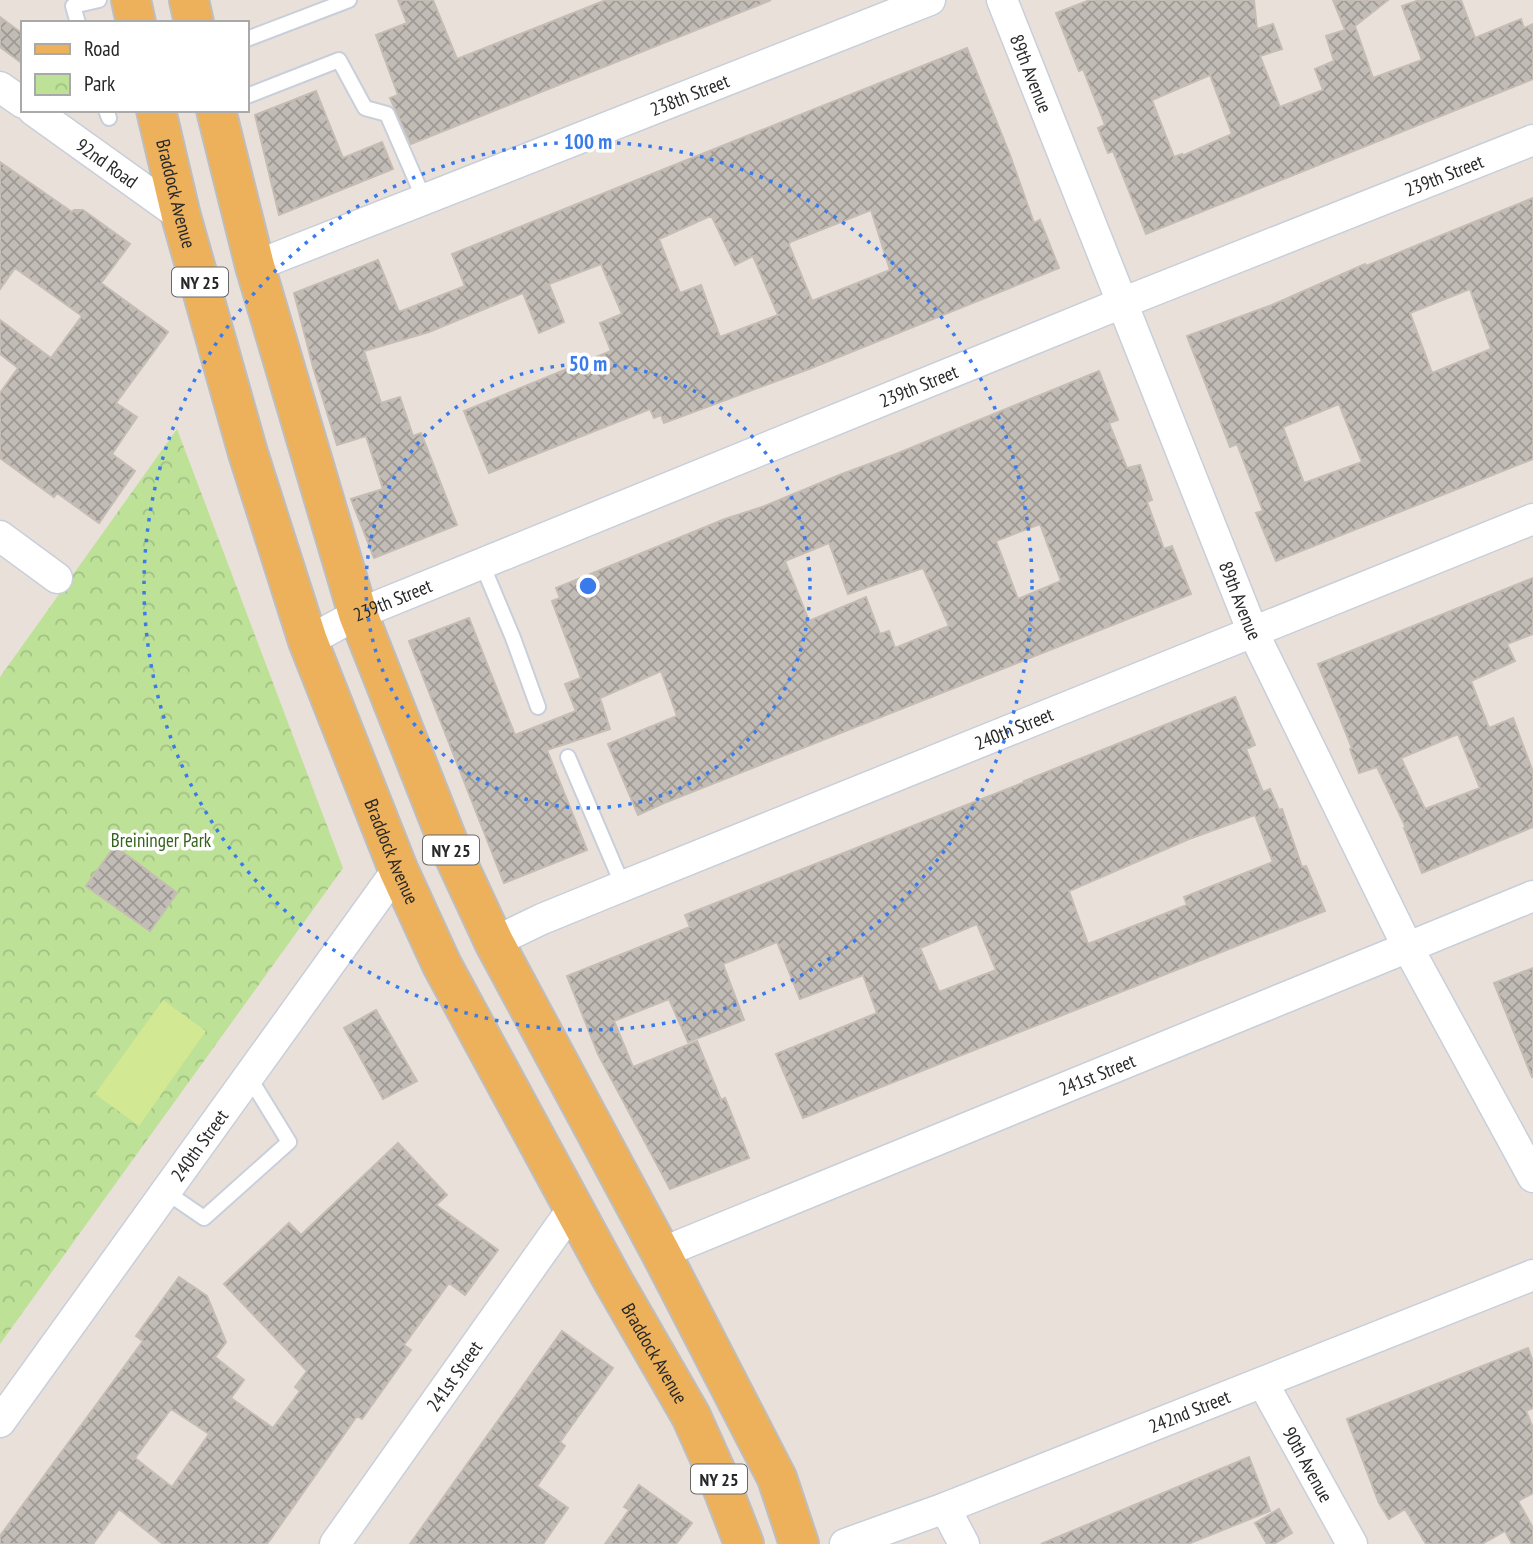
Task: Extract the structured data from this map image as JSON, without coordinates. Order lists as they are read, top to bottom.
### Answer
{
  "streets": {
    "main road": ["Braddock Avenue", "NY 25"],
    "street": [
      "89th Avenue",
      "238th Street",
      "92nd Road",
      "239th Street",
      "240th Street",
      "241st Street",
      "242nd Street",
      "90th Avenue"
    ]
  },
  "crossings": [
    ["89th Avenue", "239th Street"],
    ["89th Avenue", "240th Street"],
    ["89th Avenue", "241st Street"],
    ["238th Street", "NY 25"],
    ["92nd Road", "Braddock Avenue"],
    ["239th Street", "Braddock Avenue"],
    ["239th Street", "NY 25"],
    ["Braddock Avenue", "240th Street"],
    ["Braddock Avenue", "241st Street"],
    ["NY 25", "240th Street"],
    ["NY 25", "241st Street"],
    ["242nd Street", "90th Avenue"]
  ],
  "parks": ["Breininger Park"],
  "legend": ["Road", "Park"],
  "rings": ["100 m", "50 m"]
}
